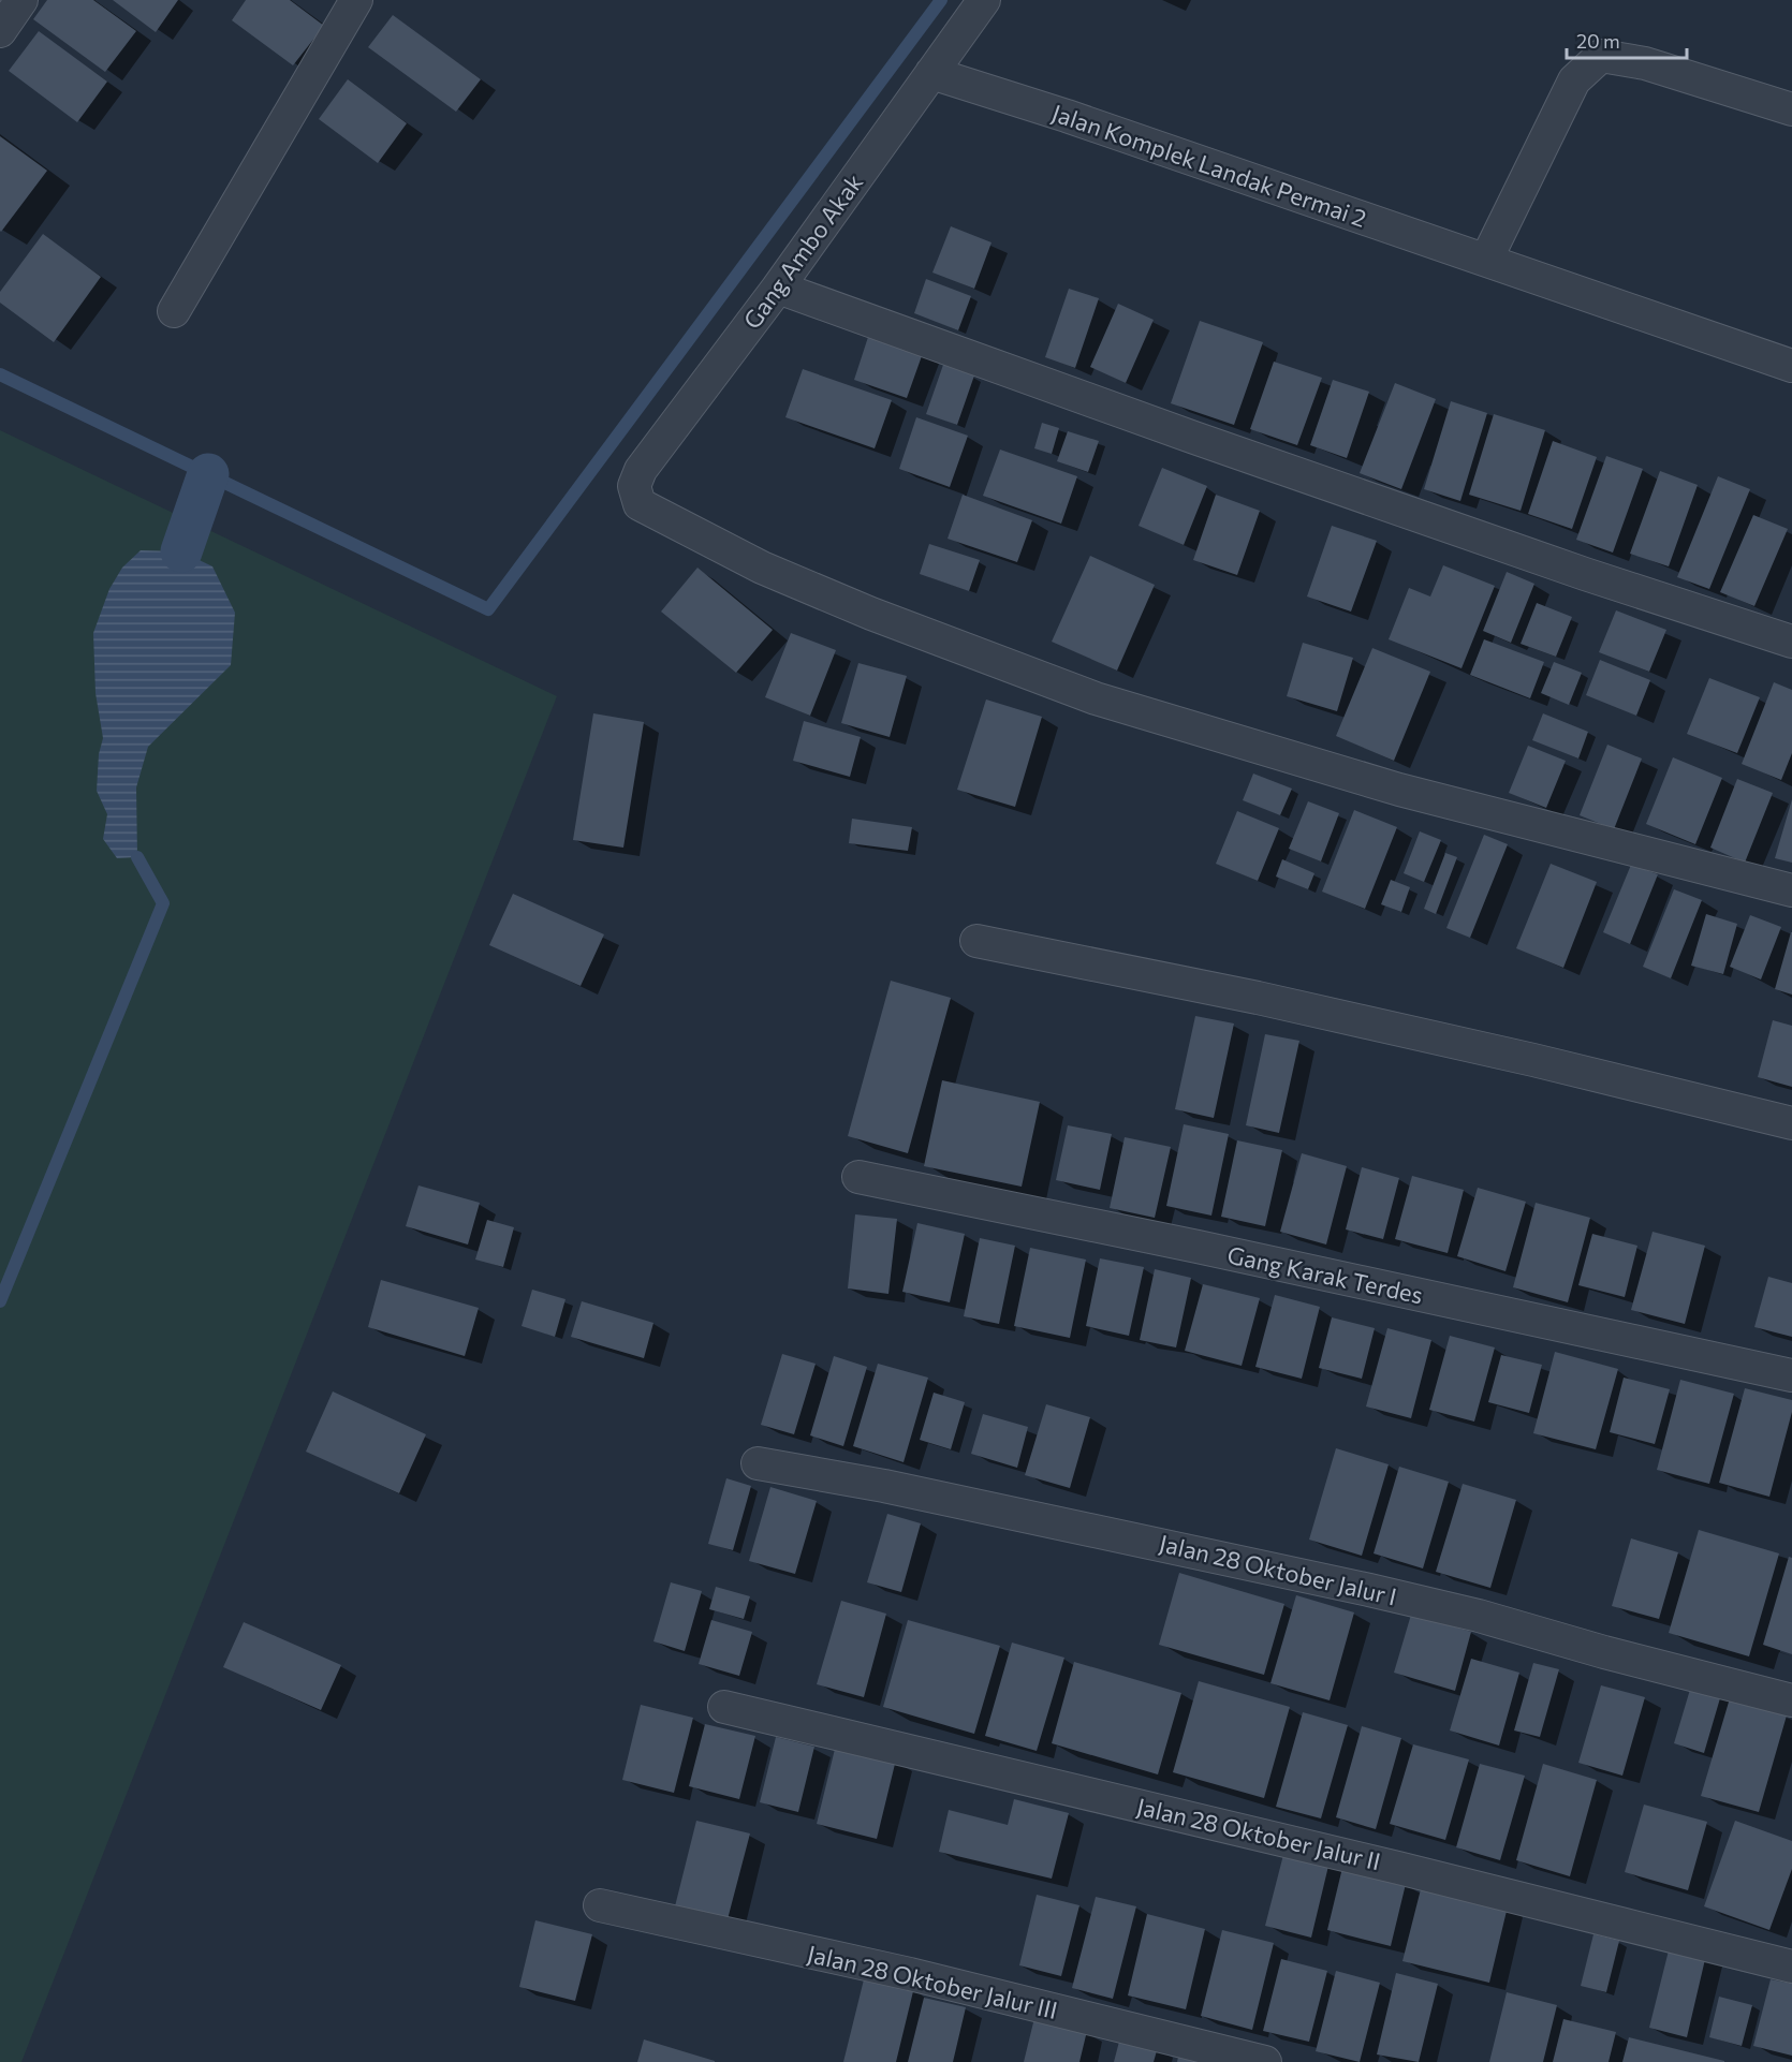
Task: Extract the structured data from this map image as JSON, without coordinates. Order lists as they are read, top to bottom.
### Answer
{
  "streets": {
    "street": [
      "Jalan Komplek Landak Permai 2",
      "Gang Ambo Akak",
      "Gang Karak Terdes",
      "Jalan 28 Oktober Jalur I",
      "Jalan 28 Oktober Jalur II",
      "Jalan 28 Oktober Jalur III"
    ]
  },
  "crossings": [
    ["Jalan Komplek Landak Permai 2", "Gang Ambo Akak"]
  ],
  "scale_bar": "20 m"
}
